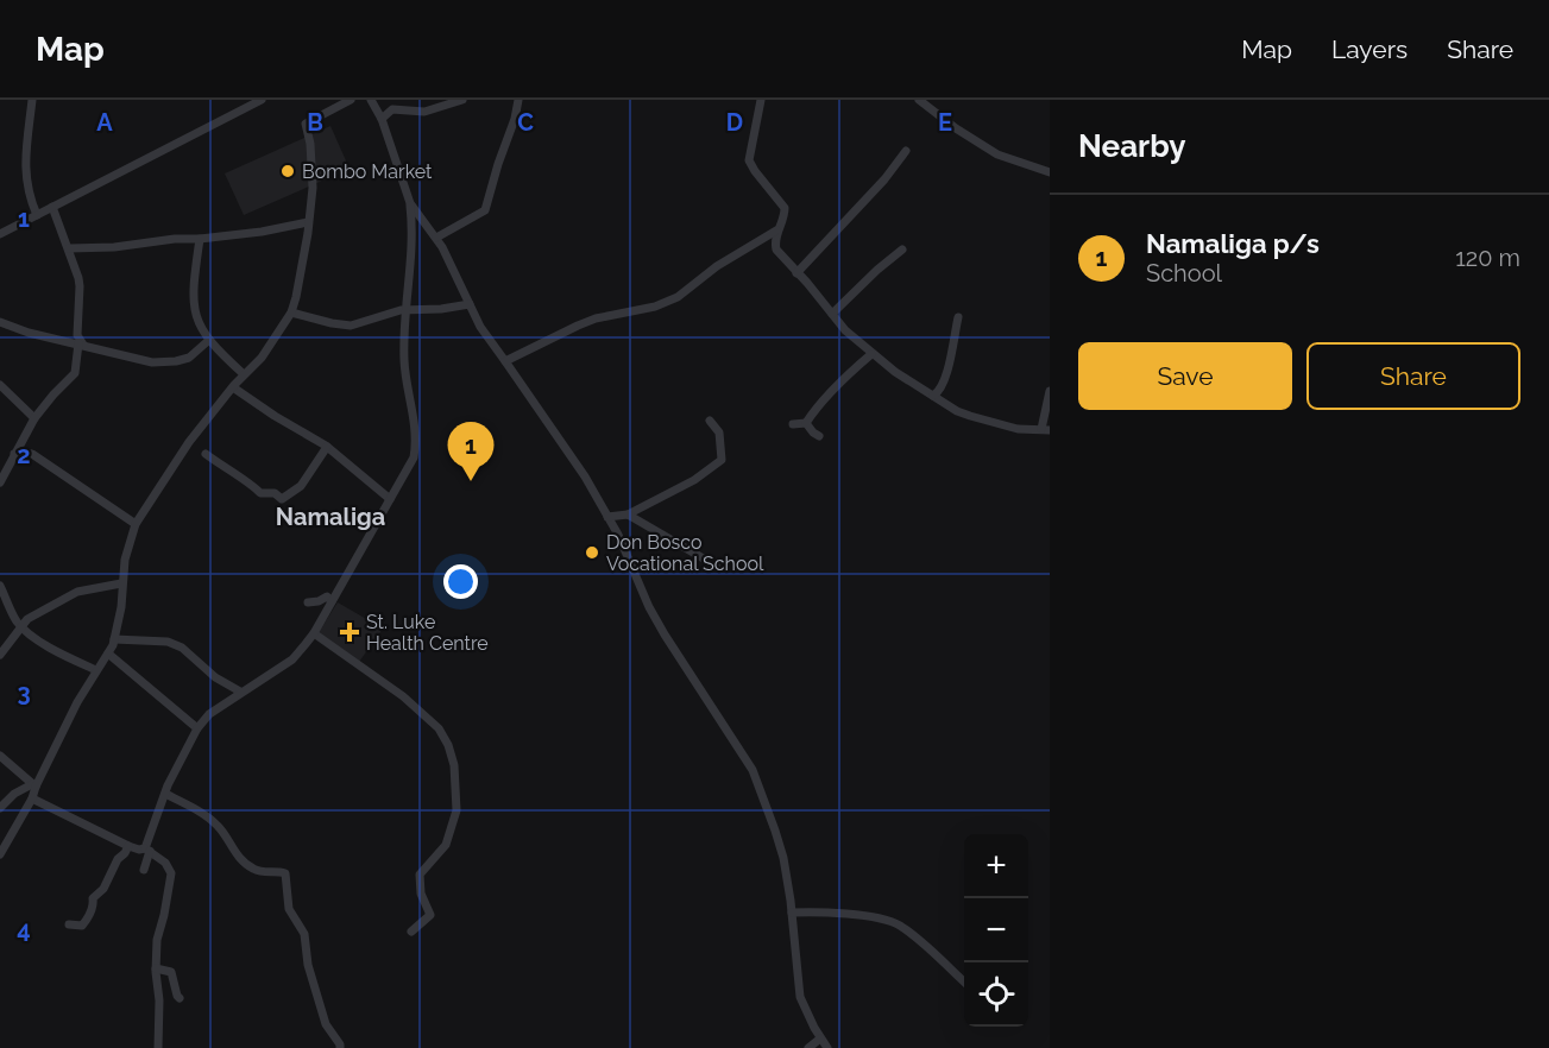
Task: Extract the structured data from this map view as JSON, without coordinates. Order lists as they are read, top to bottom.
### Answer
{
  "districts": ["Namaliga"],
  "places": {
    "other": ["Bombo Market", "Don Bosco Vocational School"],
    "health": ["St. Luke Health Centre"]
  },
  "page": {
    "header": "Map",
    "nav": ["Map", "Layers", "Share"],
    "heading": "Nearby",
    "list": [
      {
        "mark": "1",
        "name": "Namaliga p/s",
        "note": "School",
        "value": "120 m"
      }
    ],
    "buttons": ["Save", "Share"],
    "pins": "1",
    "map_buttons": ["+", "−"]
  },
  "grid": {
    "columns": [
      "A",
      "B",
      "C",
      "D",
      "E"
    ],
    "rows": [
      "1",
      "2",
      "3",
      "4"
    ]
  }
}
